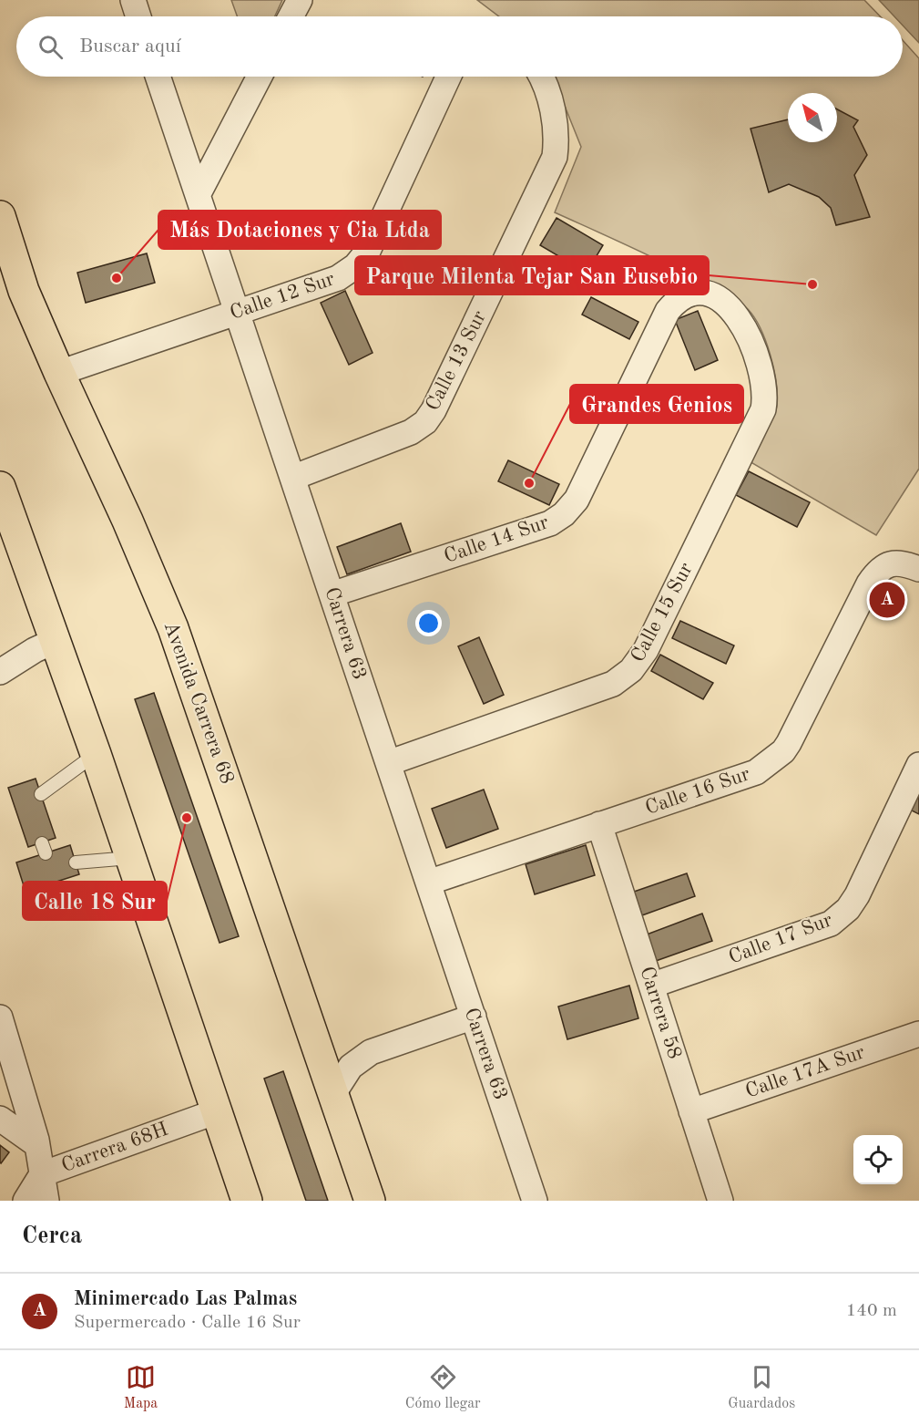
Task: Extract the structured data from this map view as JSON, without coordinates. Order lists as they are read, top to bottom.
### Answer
{
  "streets": {
    "main road": ["Avenida Carrera 68"],
    "street": [
      "Calle 12 Sur",
      "Calle 13 Sur",
      "Calle 14 Sur",
      "Calle 15 Sur",
      "Carrera 63",
      "Calle 16 Sur",
      "Calle 17 Sur",
      "Carrera 58",
      "Calle 17A Sur",
      "Carrera 68H"
    ]
  },
  "crossings": [
    ["Calle 12 Sur", "Carrera 63"],
    ["Calle 12 Sur", "Avenida Carrera 68"],
    ["Calle 13 Sur", "Carrera 63"],
    ["Calle 14 Sur", "Calle 15 Sur"],
    ["Calle 14 Sur", "Carrera 63"],
    ["Calle 15 Sur", "Carrera 63"],
    ["Carrera 63", "Calle 16 Sur"],
    ["Calle 16 Sur", "Carrera 58"],
    ["Calle 17 Sur", "Carrera 58"],
    ["Carrera 58", "Calle 17A Sur"]
  ],
  "places": [
    "Más Dotaciones y Cia Ltda",
    "Parque Milenta Tejar San Eusebio",
    "Grandes Genios",
    "Calle 18 Sur"
  ],
  "north": "top left",
  "page": {
    "search": "Buscar aquí",
    "pins": "A",
    "heading": "Cerca",
    "list": [
      {
        "mark": "A",
        "name": "Minimercado Las Palmas",
        "note": "Supermercado · Calle 16 Sur",
        "value": "140 m"
      }
    ],
    "nav": ["Mapa", "Cómo llegar", "Guardados"]
  }
}
